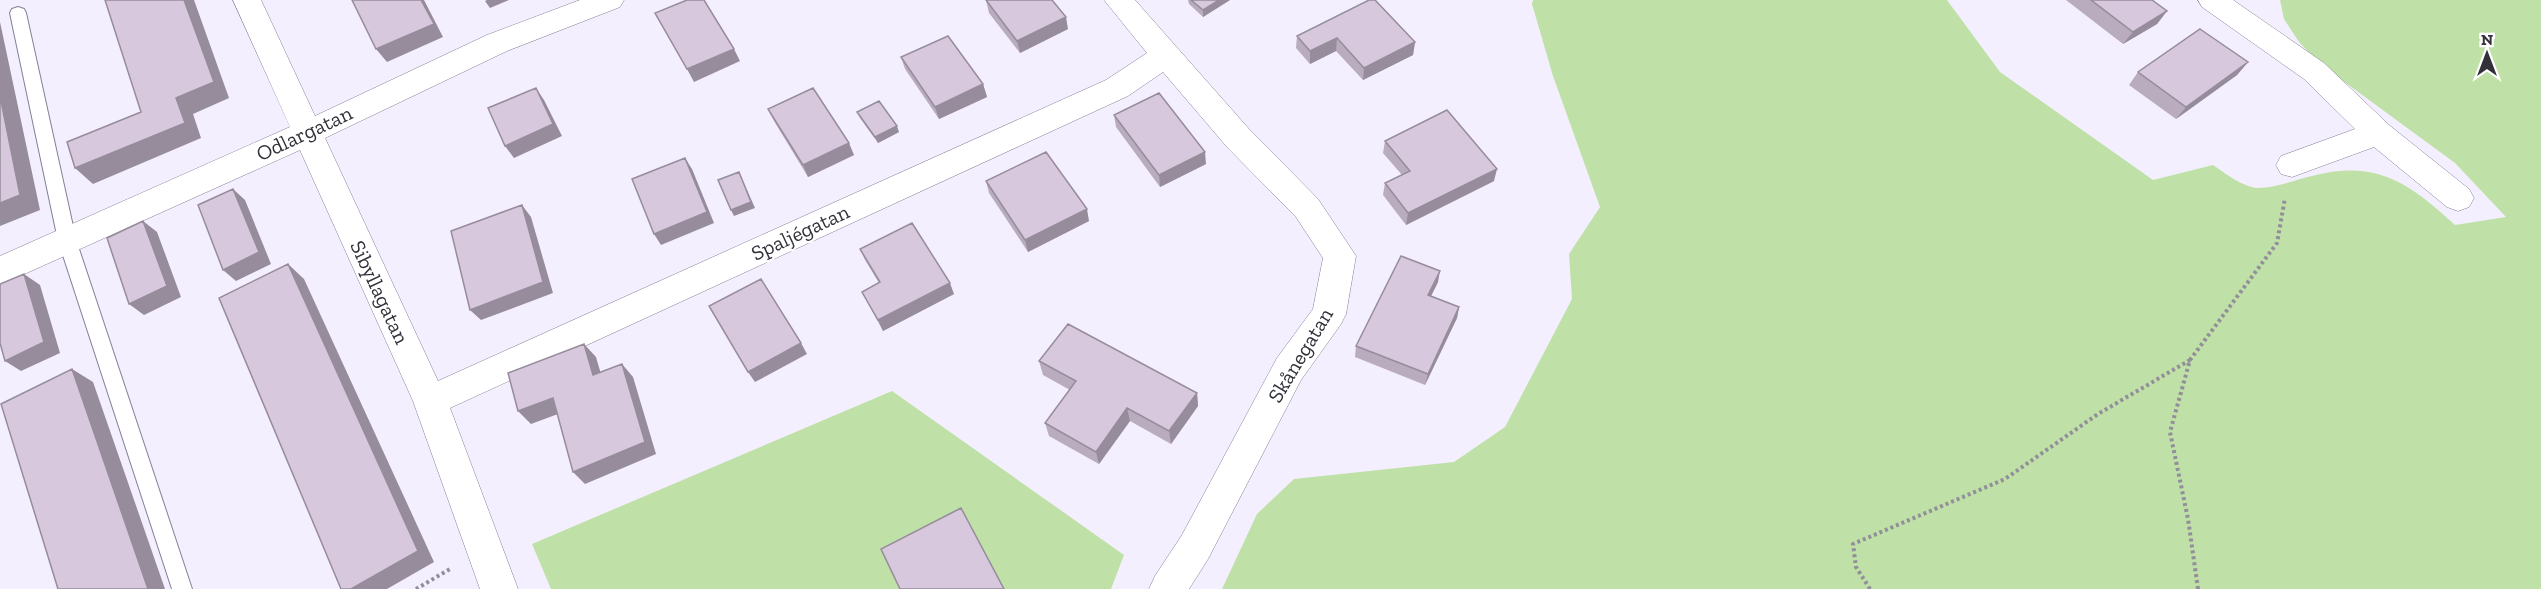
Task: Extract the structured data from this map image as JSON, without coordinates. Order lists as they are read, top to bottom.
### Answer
{
  "streets": {
    "street": [
      "Odlargatan",
      "Spaljégatan",
      "Sibyllagatan",
      "Skånegatan"
    ]
  },
  "crossings": [
    ["Odlargatan", "Sibyllagatan"],
    ["Spaljégatan", "Sibyllagatan"],
    ["Spaljégatan", "Skånegatan"]
  ],
  "north": "top"
}
